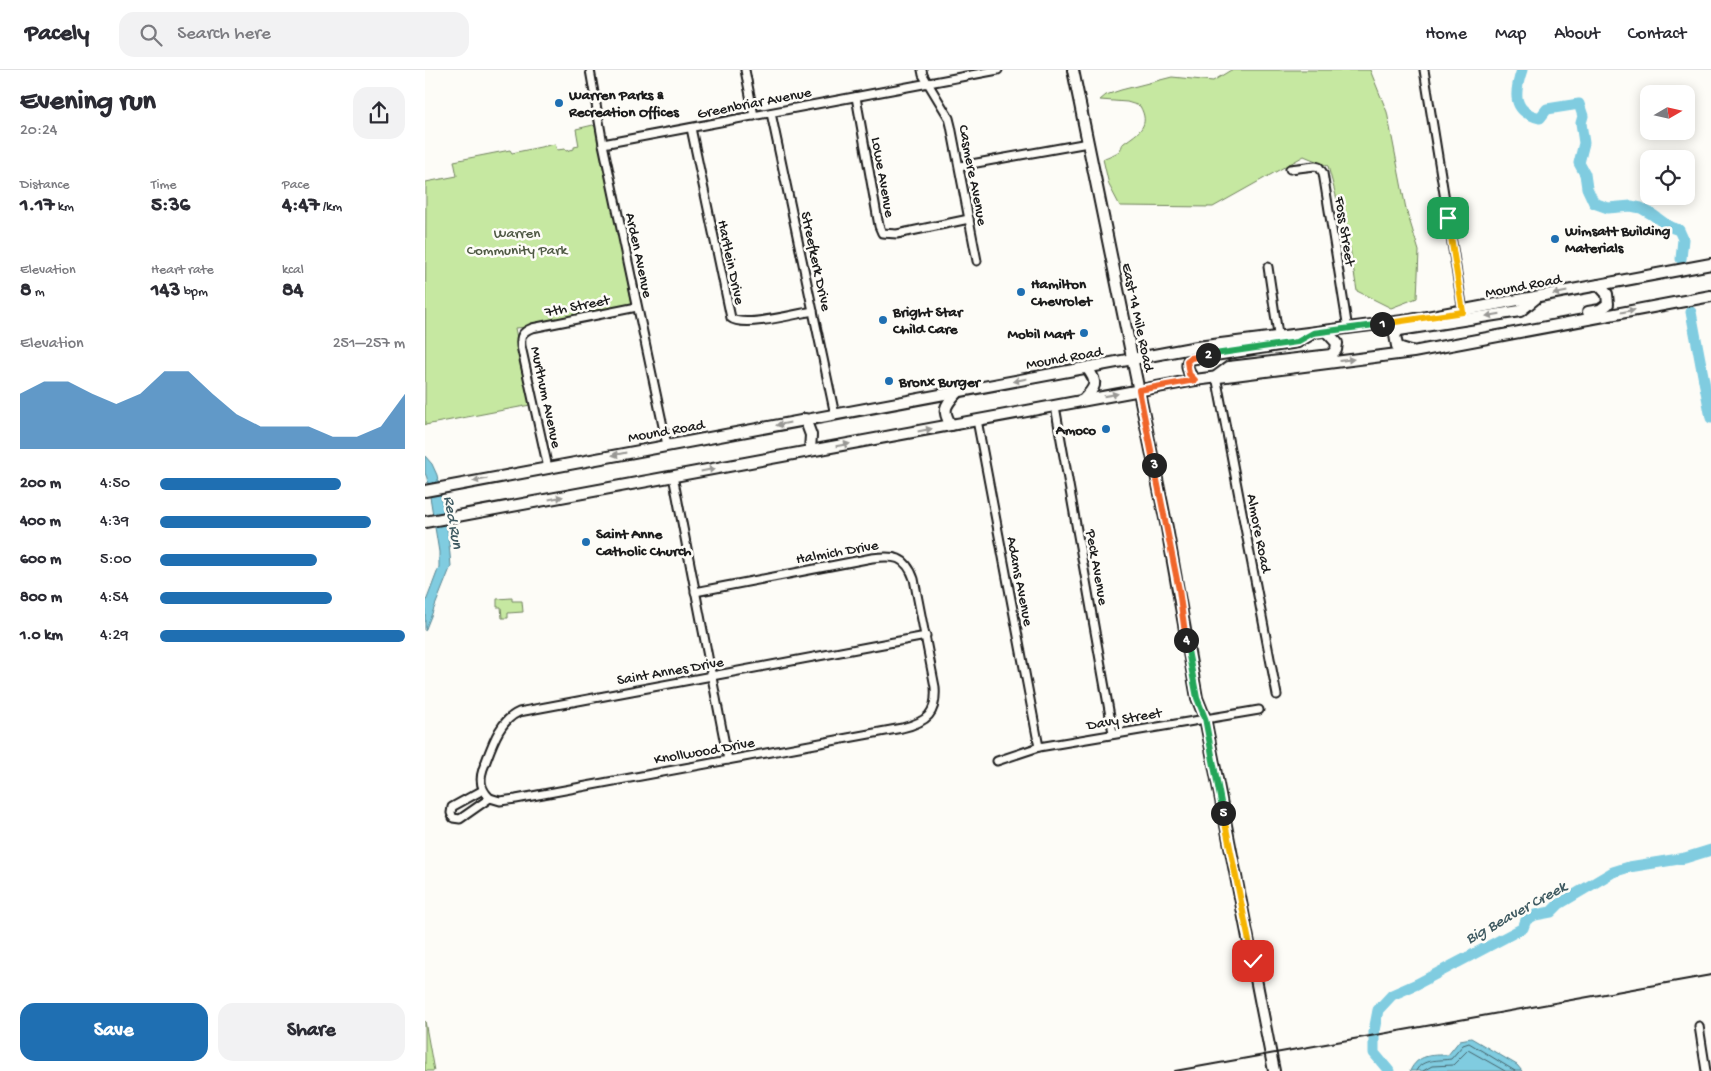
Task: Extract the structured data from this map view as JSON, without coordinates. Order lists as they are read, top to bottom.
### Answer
{
  "streets": {
    "main road": ["Mound Road", "East 14 Mile Road"],
    "street": [
      "Greenbriar Avenue",
      "Casmere Avenue",
      "Lowe Avenue",
      "Foss Street",
      "Arden Avenue",
      "Streefkerk Drive",
      "Hartlein Drive",
      "7th Street",
      "Murthum Avenue",
      "Almore Road",
      "Halmich Drive",
      "Peck Avenue",
      "Adams Avenue",
      "Saint Annes Drive",
      "Davy Street",
      "Knollwood Drive"
    ]
  },
  "crossings": [
    ["Greenbriar Avenue", "Casmere Avenue"],
    ["Greenbriar Avenue", "Lowe Avenue"],
    ["Greenbriar Avenue", "Arden Avenue"],
    ["Greenbriar Avenue", "Streefkerk Drive"],
    ["Greenbriar Avenue", "Hartlein Drive"],
    ["Casmere Avenue", "Lowe Avenue"],
    ["Foss Street", "Mound Road"],
    ["Arden Avenue", "Mound Road"],
    ["Arden Avenue", "7th Street"],
    ["Streefkerk Drive", "Hartlein Drive"],
    ["Streefkerk Drive", "Mound Road"],
    ["Mound Road", "East 14 Mile Road"],
    ["Mound Road", "Murthum Avenue"],
    ["7th Street", "Murthum Avenue"],
    ["East 14 Mile Road", "Davy Street"],
    ["Halmich Drive", "Saint Annes Drive"],
    ["Halmich Drive", "Knollwood Drive"],
    ["Peck Avenue", "Davy Street"],
    ["Adams Avenue", "Davy Street"],
    ["Saint Annes Drive", "Knollwood Drive"]
  ],
  "water": ["Red Run", "Big Beaver Creek"],
  "parks": ["Warren Community Park"],
  "places": [
    "Warren Parks & Recreation Offices",
    "Wimsatt Building Materials",
    "Hamilton Chevrolet",
    "Bright Star Child Care",
    "Mobil Mart",
    "Bronx Burger",
    "Amoco",
    "Saint Anne Catholic Church"
  ],
  "north": "right",
  "page": {
    "header": "Pacely",
    "search": "Search here",
    "nav": [
      "Home",
      "Map",
      "About",
      "Contact"
    ],
    "heading": ["Evening run", "20:24"],
    "stats": [
      ["Distance", "1.17 km"],
      ["Time", "5:36"],
      ["Pace", "4:47 /km"],
      ["Elevation", "8 m"],
      ["Heart rate", "143 bpm"],
      ["kcal", "84"]
    ],
    "pins": [
      "1",
      "2",
      "3",
      "4",
      "5"
    ],
    "chart": ["Elevation", "251–257 m"],
    "list": [
      {
        "name": "200 m",
        "note": "4:50"
      },
      {
        "name": "400 m",
        "note": "4:39"
      },
      {
        "name": "600 m",
        "note": "5:00"
      },
      {
        "name": "800 m",
        "note": "4:54"
      },
      {
        "name": "1.0 km",
        "note": "4:29"
      }
    ],
    "buttons": ["Save", "Share"]
  }
}
